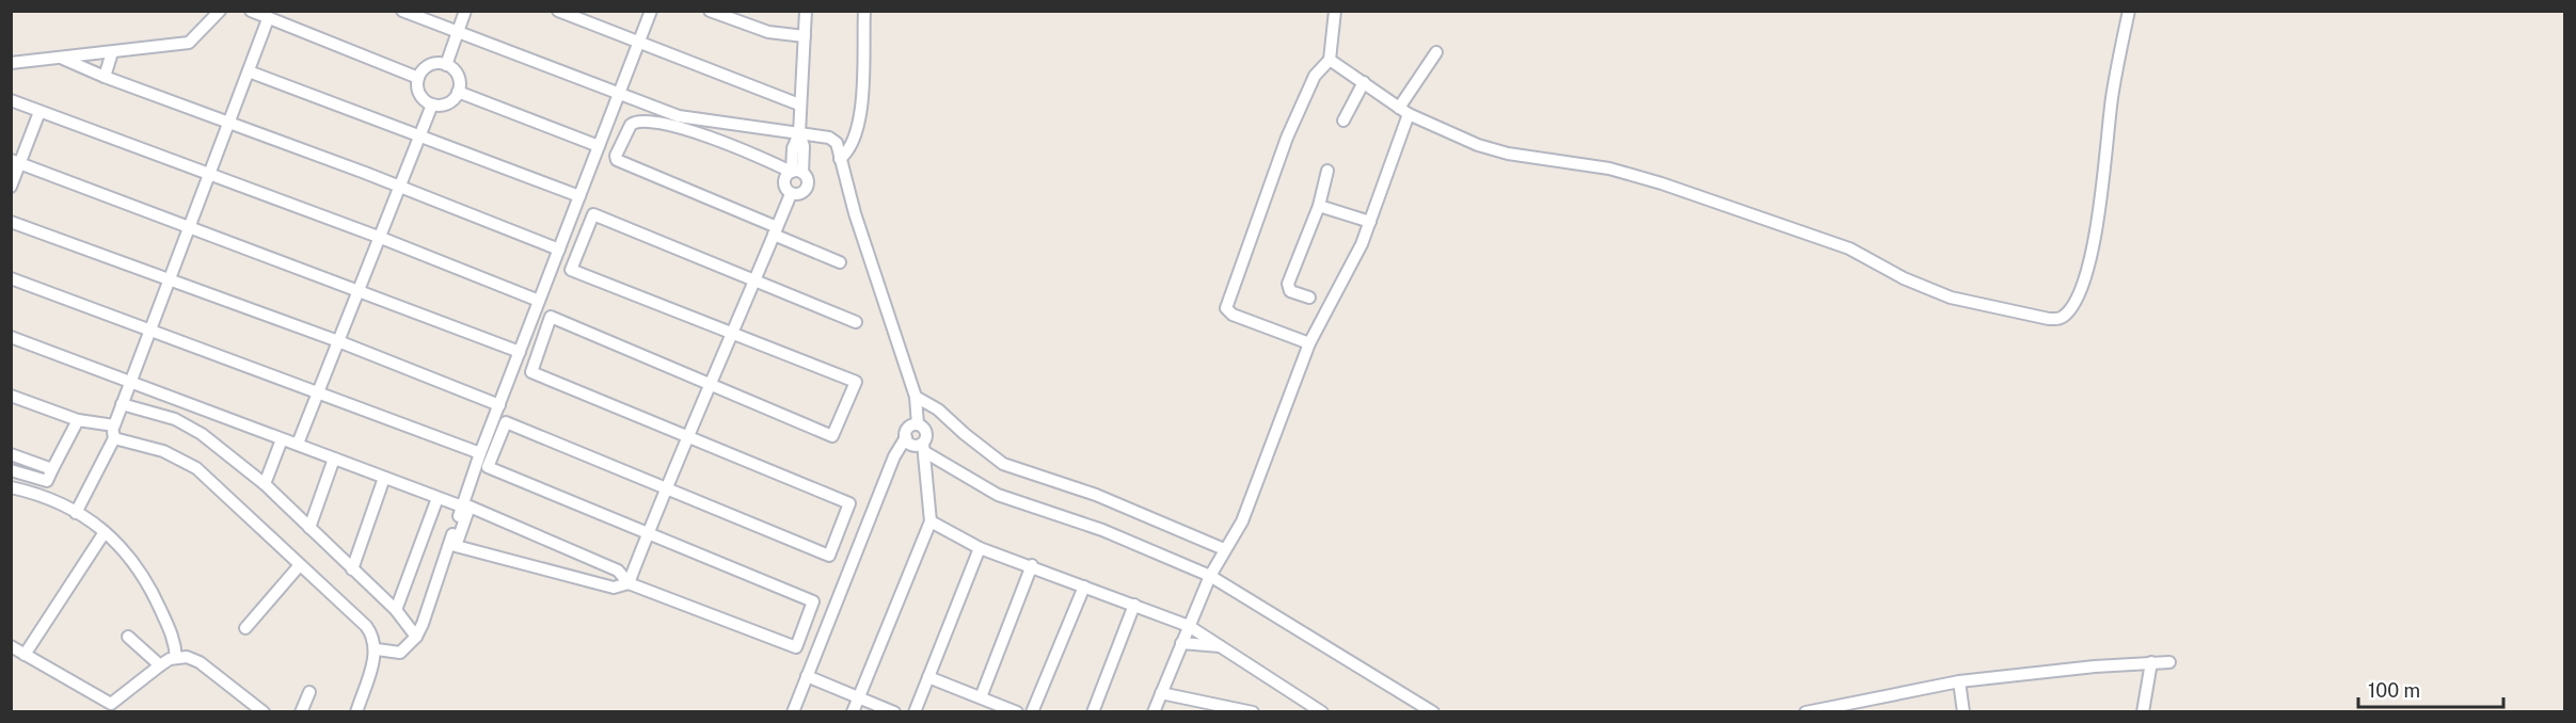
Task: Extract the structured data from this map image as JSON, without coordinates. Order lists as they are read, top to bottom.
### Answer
{
  "scale_bar": "100 m"
}
